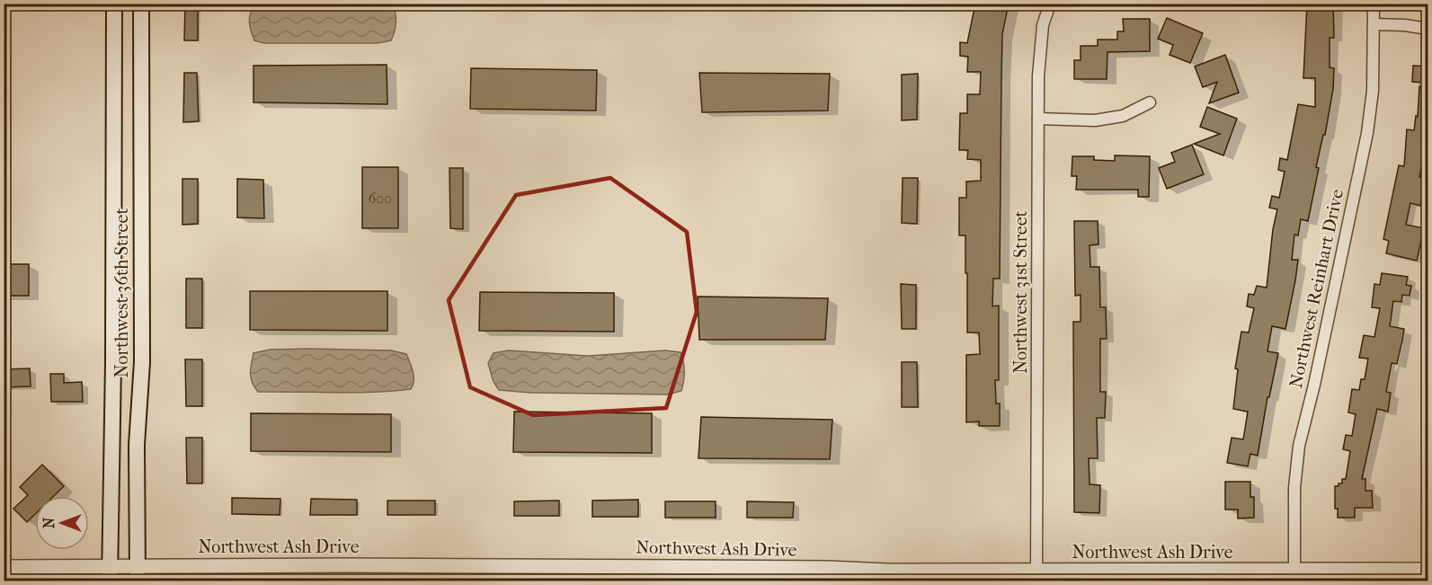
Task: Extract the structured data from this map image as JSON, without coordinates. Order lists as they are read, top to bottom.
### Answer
{
  "streets": {
    "main road": ["Northwest 36th Street"],
    "street": ["Northwest Reinhart Drive", "Northwest 31st Street", "Northwest Ash Drive"]
  },
  "crossings": [
    ["Northwest Reinhart Drive", "Northwest Ash Drive"],
    ["Northwest 31st Street", "Northwest Ash Drive"],
    ["Northwest 36th Street", "Northwest Ash Drive"]
  ],
  "house_numbers": ["600"],
  "north": "left"
}
